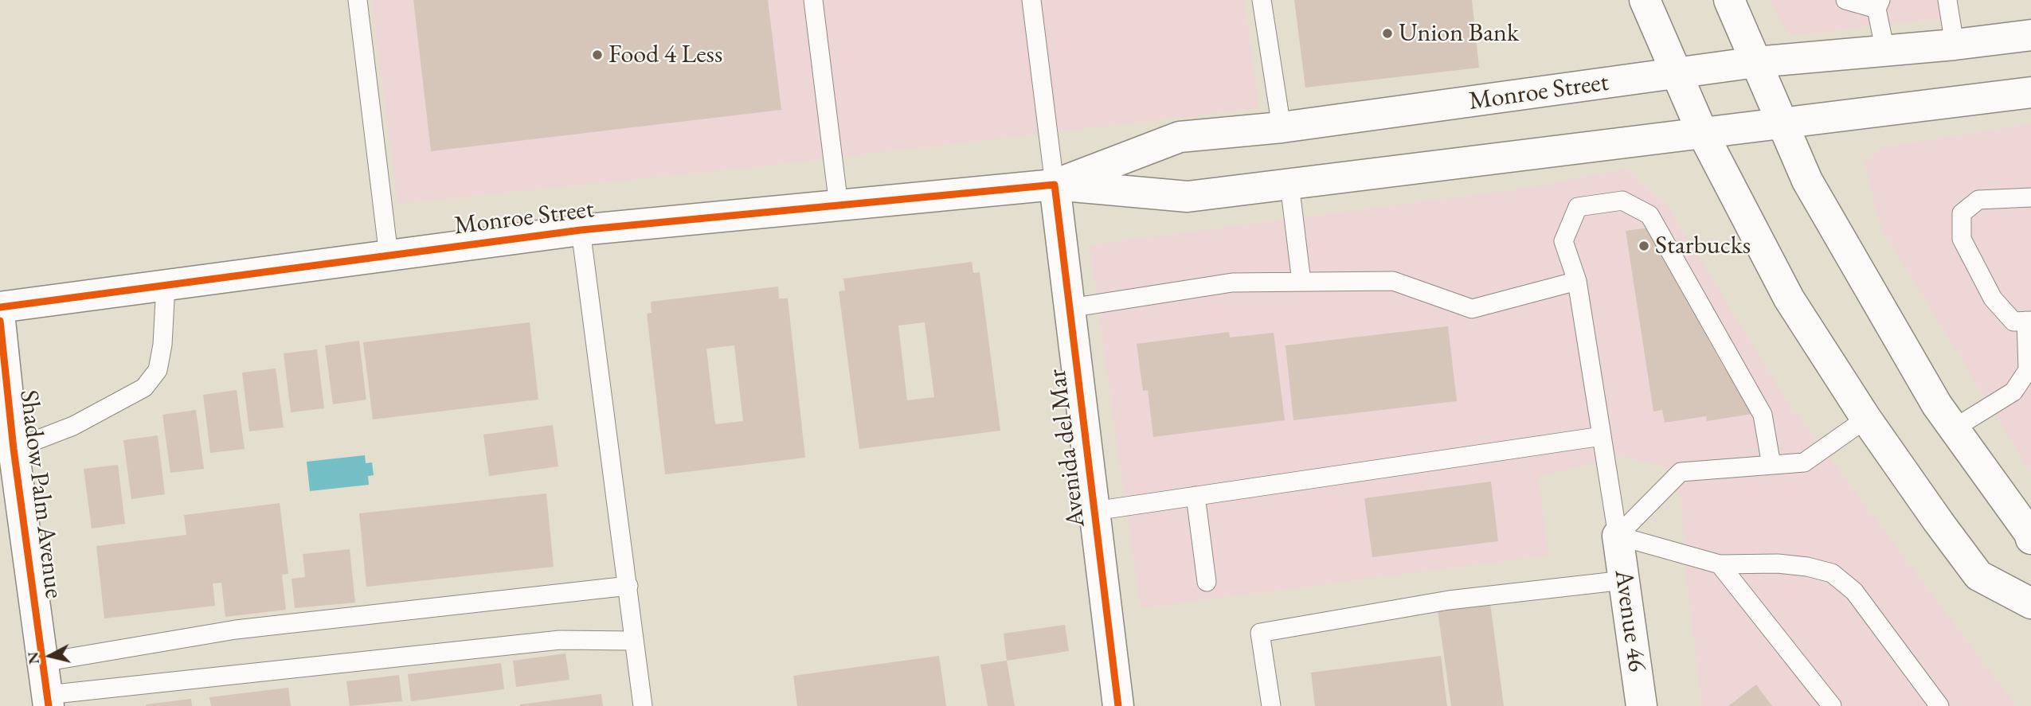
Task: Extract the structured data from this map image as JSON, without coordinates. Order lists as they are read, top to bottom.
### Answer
{
  "streets": {
    "main road": [
      "Monroe Street",
      "Avenida del Mar",
      "Shadow Palm Avenue",
      "Avenue 46"
    ]
  },
  "crossings": [
    ["Monroe Street", "Avenida del Mar"]
  ],
  "places": ["Union Bank", "Food 4 Less", "Starbucks"],
  "north": "left"
}
